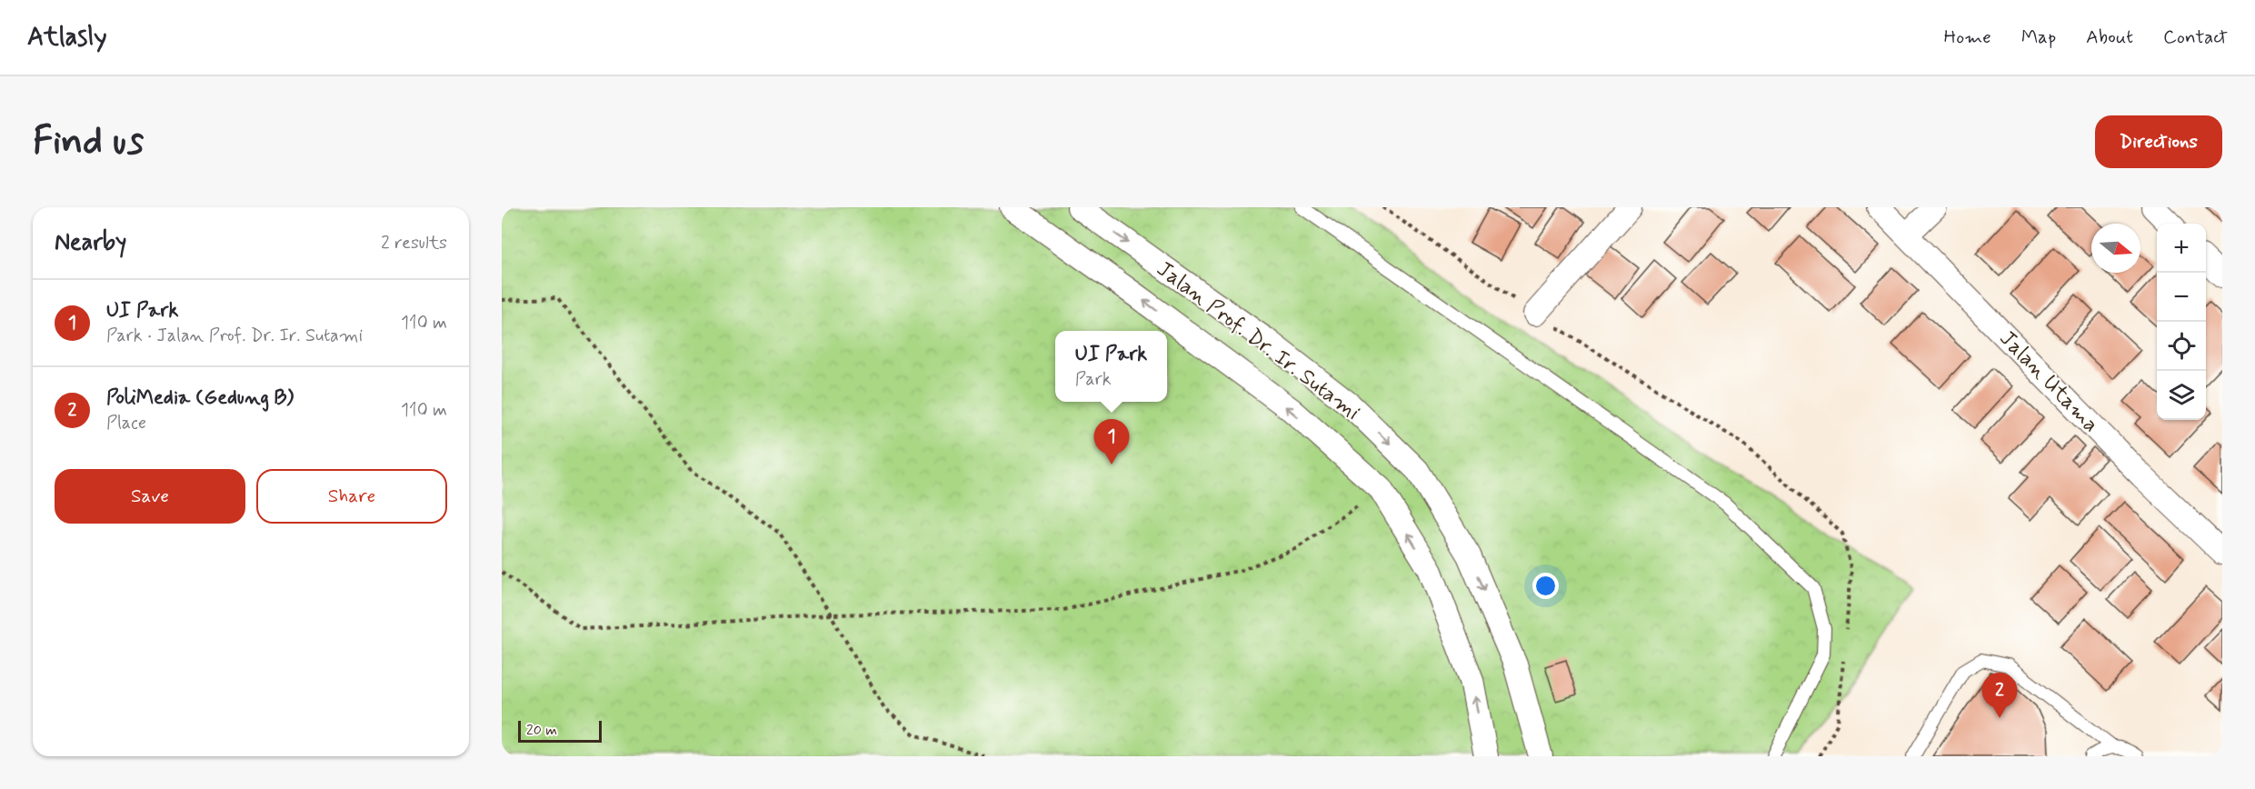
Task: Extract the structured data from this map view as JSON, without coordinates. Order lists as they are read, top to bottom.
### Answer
{
  "streets": {
    "street": ["Jalan Prof. Dr. Ir. Sutami", "Jalan Utama"]
  },
  "scale_bar": "20 m",
  "north": "right",
  "page": {
    "header": "Atlasly",
    "nav": [
      "Home",
      "Map",
      "About",
      "Contact"
    ],
    "buttons": [
      "Directions",
      ["Save", "Share"]
    ],
    "title": "Find us",
    "heading": ["Nearby", "2 results"],
    "map_buttons": ["+", "−"],
    "list": [
      {
        "mark": "1",
        "name": "UI Park",
        "note": "Park · Jalan Prof. Dr. Ir. Sutami",
        "value": "110 m"
      },
      {
        "mark": "2",
        "name": "PoliMedia (Gedung B)",
        "note": "Place",
        "value": "110 m"
      }
    ],
    "popup": ["UI Park", "Park"],
    "pins": ["1", "2"],
    "scale": "20 m"
  }
}
